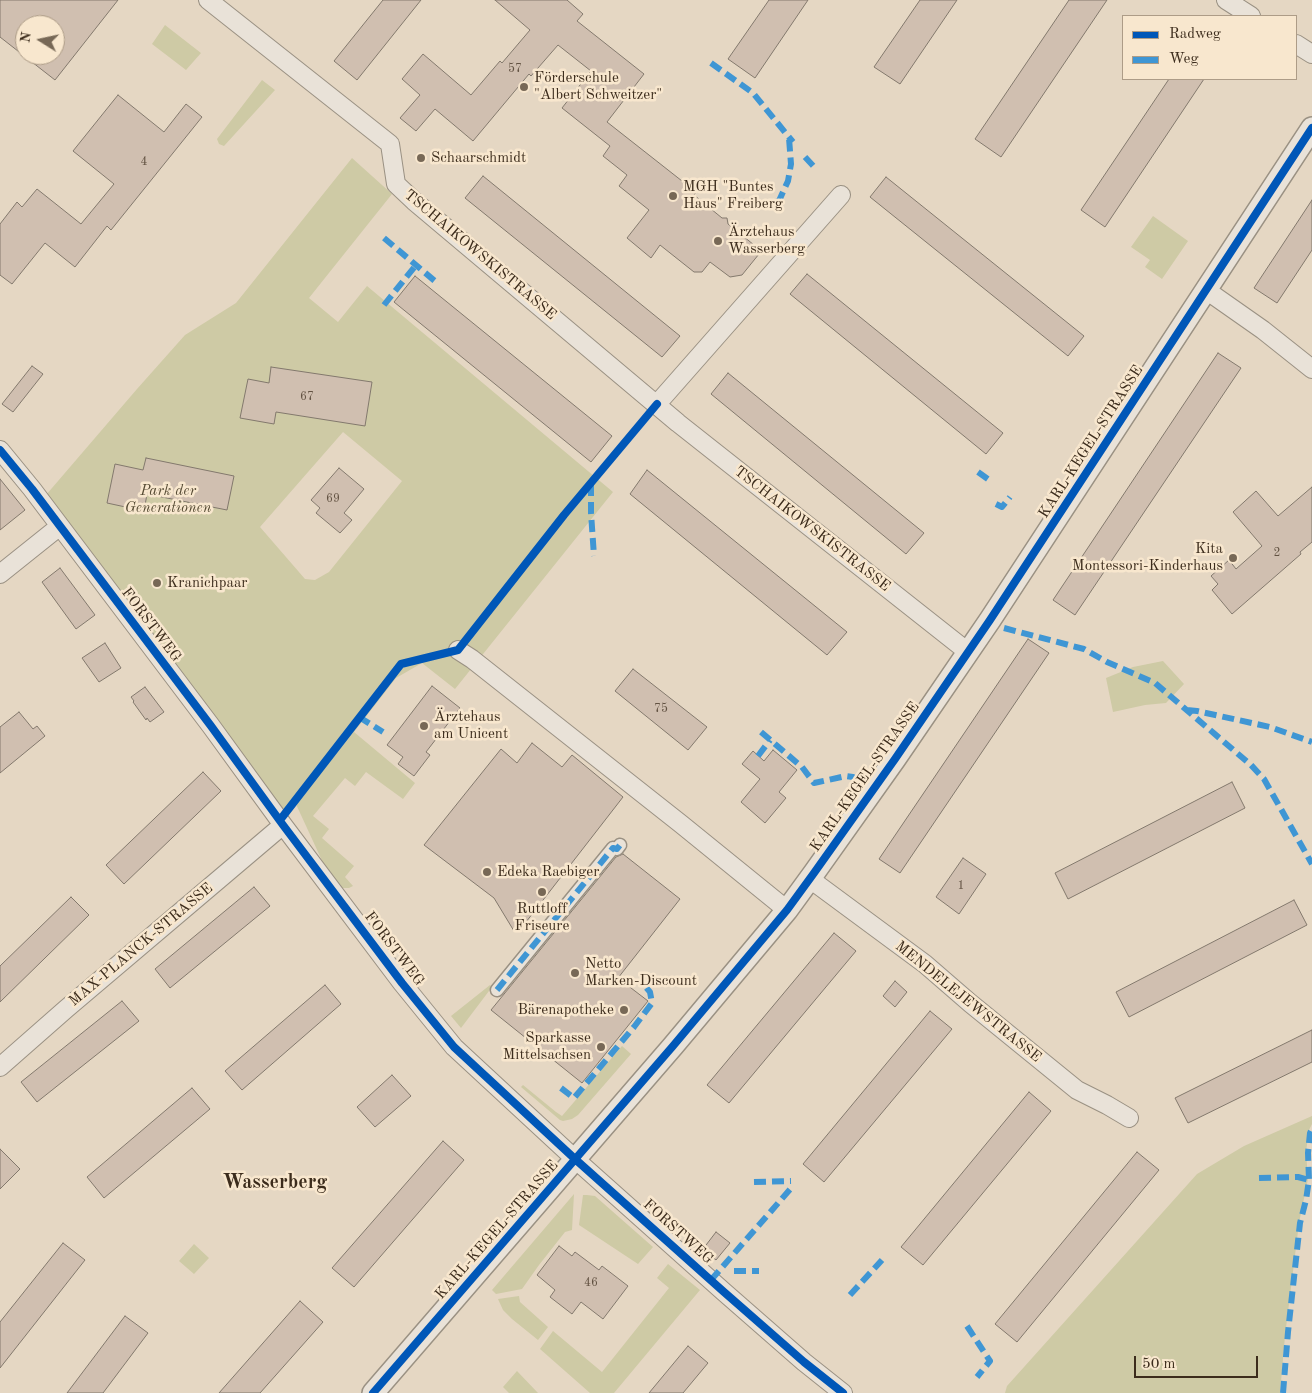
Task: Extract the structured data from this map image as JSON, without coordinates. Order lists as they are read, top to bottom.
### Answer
{
  "streets": {
    "street": [
      "TSCHAIKOWSKISTRASSE",
      "KARL-KEGEL-STRASSE",
      "FORSTWEG",
      "MAX-PLANCK-STRASSE",
      "MENDELEJEWSTRASSE"
    ]
  },
  "crossings": [
    ["TSCHAIKOWSKISTRASSE", "KARL-KEGEL-STRASSE"],
    ["KARL-KEGEL-STRASSE", "FORSTWEG"],
    ["KARL-KEGEL-STRASSE", "MENDELEJEWSTRASSE"],
    ["FORSTWEG", "MAX-PLANCK-STRASSE"]
  ],
  "districts": ["Wasserberg"],
  "parks": ["Park der Generationen"],
  "places": [
    "Förderschule \"Albert Schweitzer\"",
    "Schaarschmidt",
    "MGH \"Buntes Haus\" Freiberg",
    "Ärztehaus Wasserberg",
    "Kita Montessori-Kinderhaus",
    "Kranichpaar",
    "Ärztehaus am Unicent",
    "Edeka Raebiger",
    "Ruttloff Friseure",
    "Netto Marken-Discount",
    "Bärenapotheke",
    "Sparkasse Mittelsachsen"
  ],
  "house_numbers": [
    "57",
    "4",
    "67",
    "69",
    "2",
    "75",
    "1",
    "46"
  ],
  "legend": ["Radweg", "Weg"],
  "scale_bar": "50 m",
  "north": "left"
}
